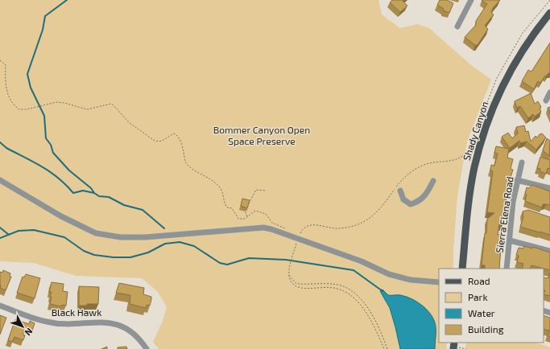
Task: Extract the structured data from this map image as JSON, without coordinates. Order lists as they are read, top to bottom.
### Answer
{
  "streets": {
    "main road": ["Shady Canyon"],
    "street": ["Sierra Elena Road", "Black Hawk"]
  },
  "parks": ["Bommer Canyon Open Space Preserve"],
  "legend": [
    "Road",
    "Park",
    "Water",
    "Building"
  ],
  "north": "bottom right"
}
